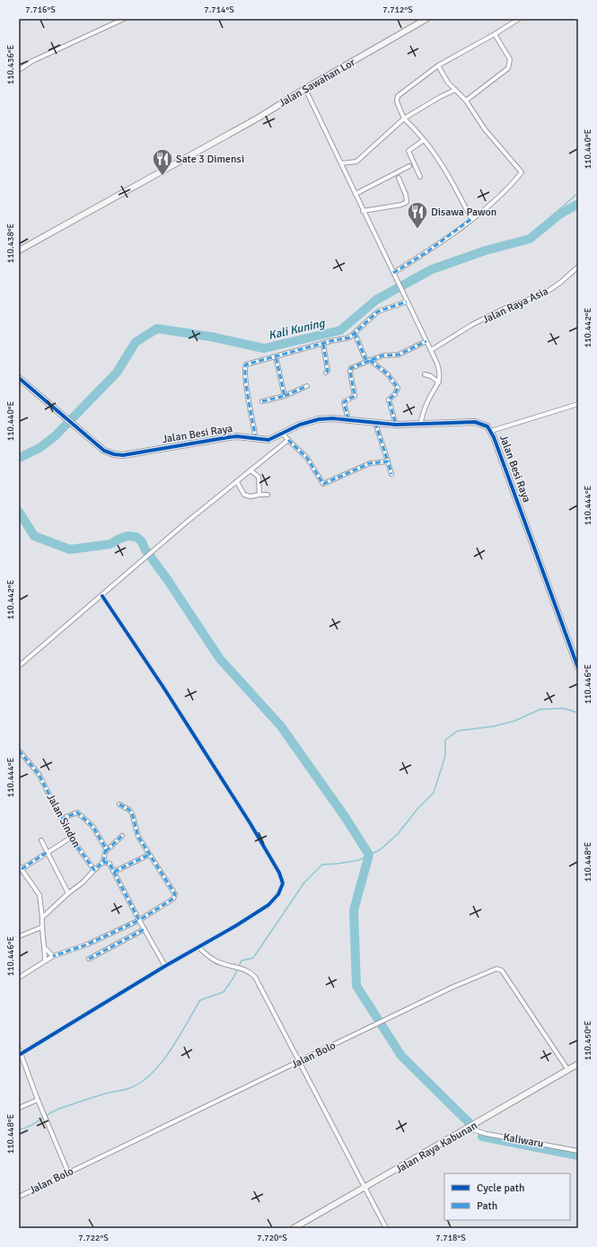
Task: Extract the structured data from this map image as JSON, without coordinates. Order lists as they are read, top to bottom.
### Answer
{
  "streets": {
    "street": [
      "Jalan Sawahan Lor",
      "Jalan Raya Asia",
      "Jalan Besi Raya",
      "Jalan Sindon",
      "Jalan Bolo",
      "Kaliwaru",
      "Jalan Raya Kabunan"
    ]
  },
  "crossings": [
    ["Jalan Bolo", "Jalan Raya Kabunan"],
    ["Kaliwaru", "Jalan Raya Kabunan"]
  ],
  "water": ["Kali Kuning"],
  "places": {
    "restaurant": ["Sate 3 Dimensi", "Disawa Pawon"]
  },
  "legend": ["Cycle path", "Path"],
  "coordinates": [
    "7.716°S",
    "7.714°S",
    "7.712°S",
    "110.436°E",
    "110.440°E",
    "110.438°E",
    "110.442°E",
    "110.444°E",
    "110.446°E",
    "110.448°E",
    "110.450°E",
    "7.722°S",
    "7.720°S",
    "7.718°S"
  ]
}
